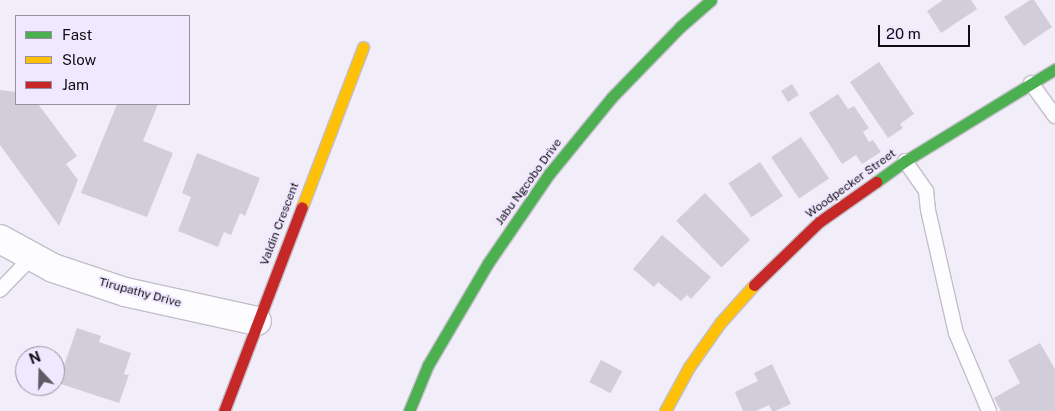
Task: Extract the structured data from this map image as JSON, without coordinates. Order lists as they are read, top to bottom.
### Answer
{
  "streets": {
    "street": [
      "Jabu Ngcobo Drive",
      "Woodpecker Street",
      "Valdin Crescent",
      "Tirupathy Drive"
    ]
  },
  "crossings": [
    ["Valdin Crescent", "Tirupathy Drive"]
  ],
  "legend": ["Fast", "Slow", "Jam"],
  "scale_bar": "20 m",
  "north": "top"
}
